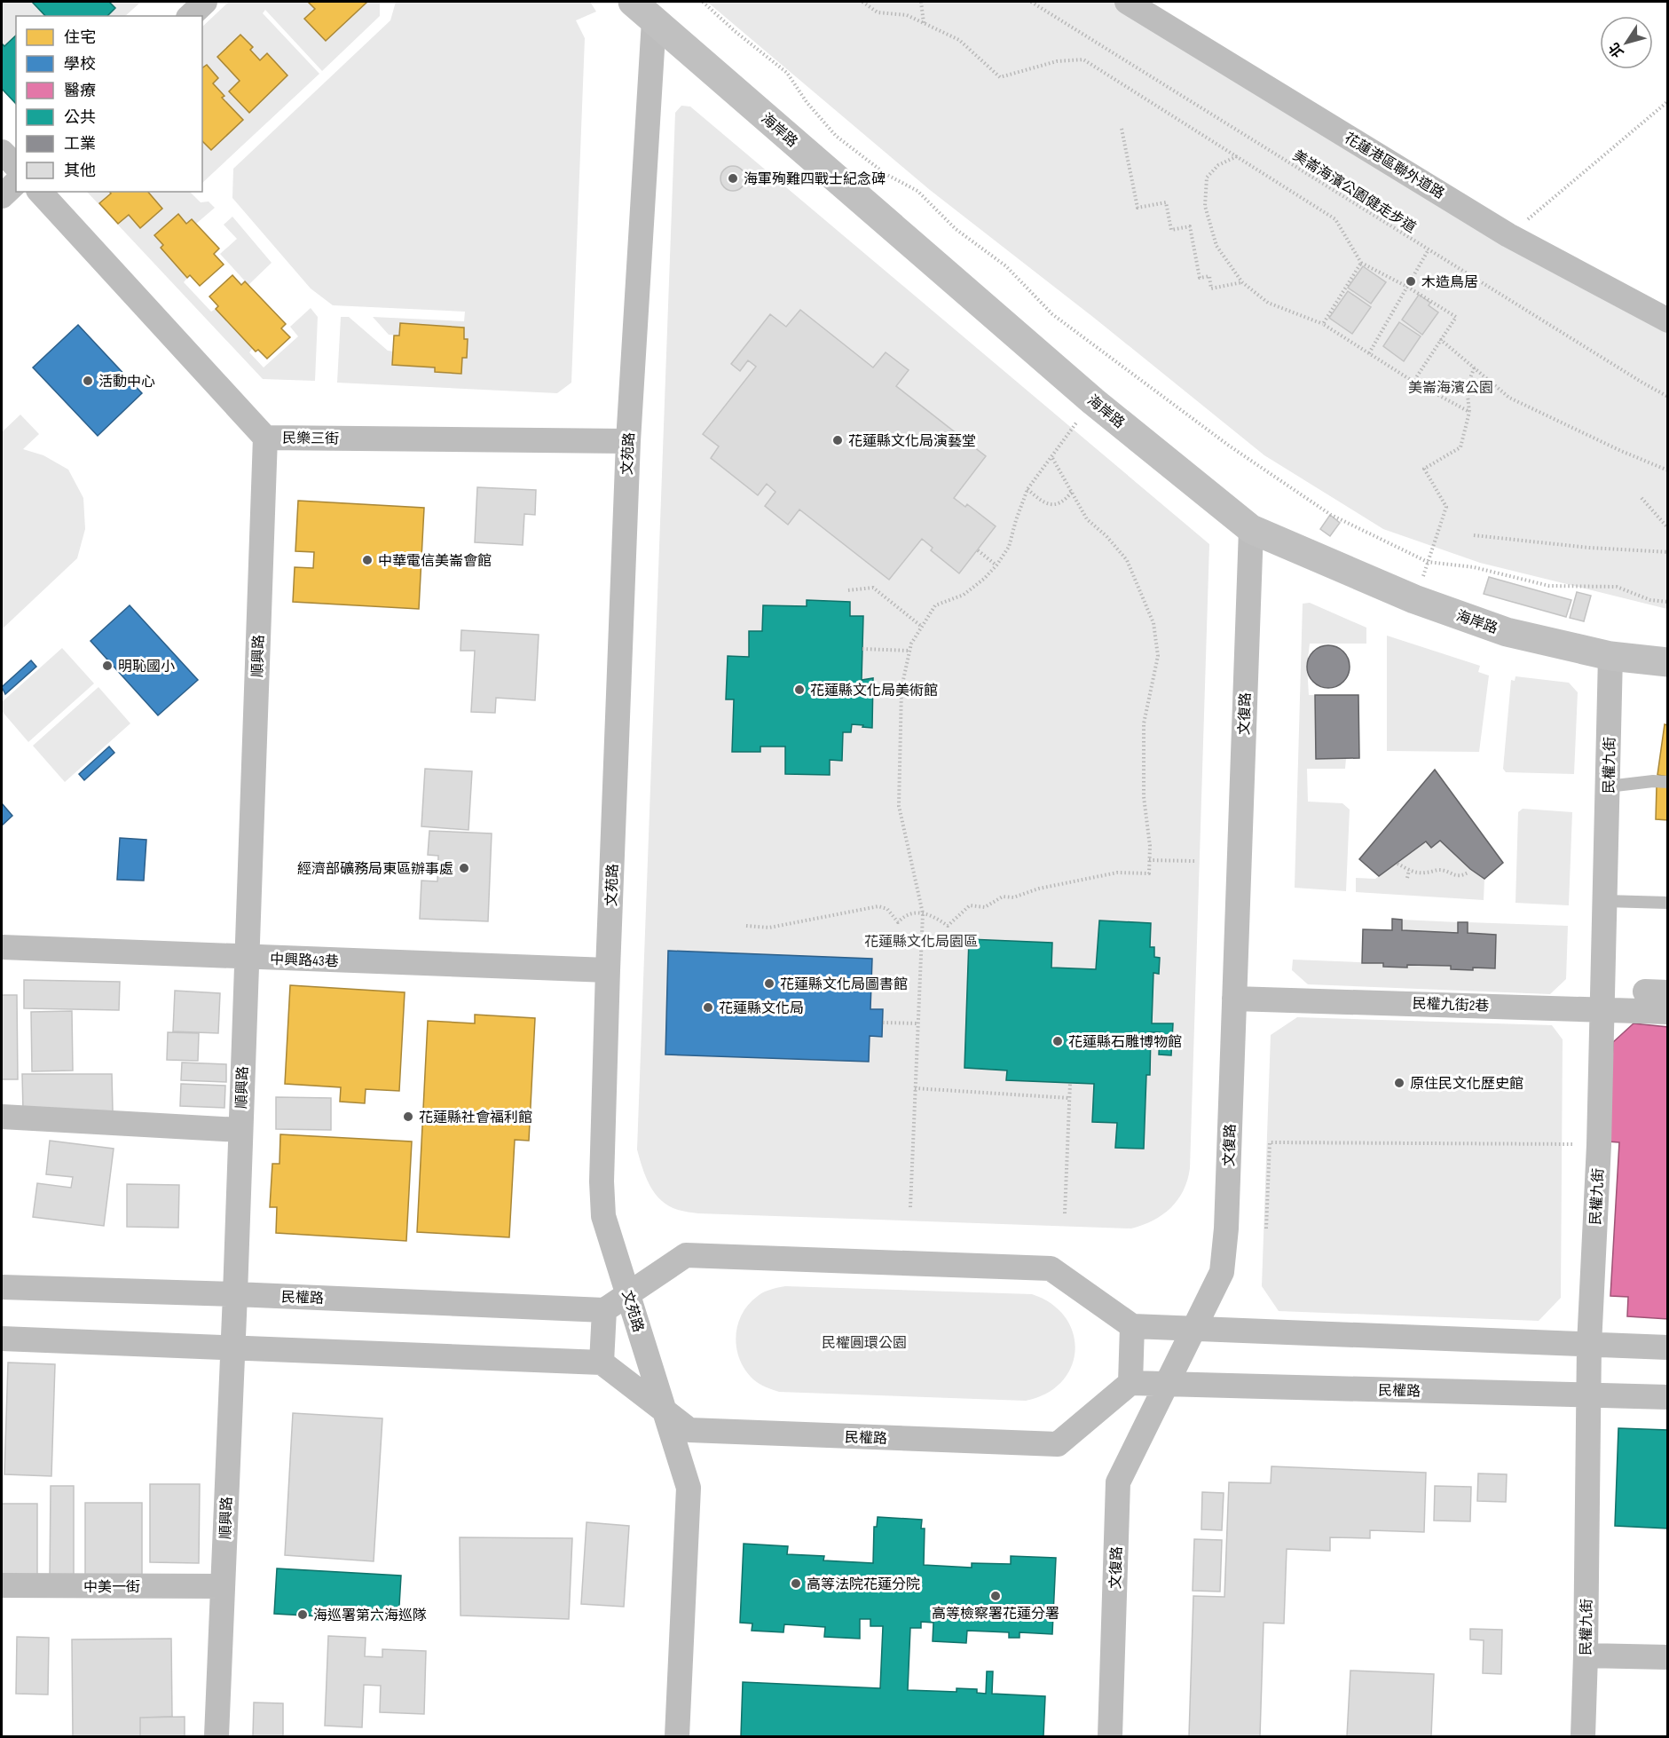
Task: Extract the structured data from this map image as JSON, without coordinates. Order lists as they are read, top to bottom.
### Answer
{
  "streets": {
    "main road": ["海岸路"],
    "street": [
      "花蓮港區聯外道路",
      "民樂三街",
      "文苑路",
      "順興路",
      "文復路",
      "民權九街",
      "中興路43巷",
      "民權九街2巷",
      "民權路",
      "中美一街"
    ],
    "path": ["美崙海濱公園健走步道"]
  },
  "crossings": [
    ["海岸路", "文苑路"],
    ["海岸路", "文復路"],
    ["海岸路", "民權九街"],
    ["民樂三街", "文苑路"],
    ["民樂三街", "順興路"],
    ["文苑路", "中興路43巷"],
    ["文苑路", "民權路"],
    ["順興路", "中興路43巷"],
    ["順興路", "民權路"],
    ["順興路", "中美一街"],
    ["文復路", "民權九街2巷"],
    ["文復路", "民權路"],
    ["民權九街", "民權九街2巷"],
    ["民權九街", "民權路"]
  ],
  "parks": ["美崙海濱公園", "花蓮縣文化局園區", "民權圓環公園"],
  "places": [
    "海軍殉難四戰士紀念碑",
    "木造鳥居",
    "活動中心",
    "花蓮縣文化局演藝堂",
    "中華電信美崙會館",
    "明恥國小",
    "花蓮縣文化局美術館",
    "經濟部礦務局東區辦事處",
    "花蓮縣文化局圖書館",
    "花蓮縣文化局",
    "花蓮縣石雕博物館",
    "原住民文化歷史館",
    "花蓮縣社會福利館",
    "高等法院花蓮分院",
    "高等檢察署花蓮分署",
    "海巡署第六海巡隊"
  ],
  "legend": [
    "住宅",
    "學校",
    "醫療",
    "公共",
    "工業",
    "其他"
  ],
  "north": "bottom left"
}
